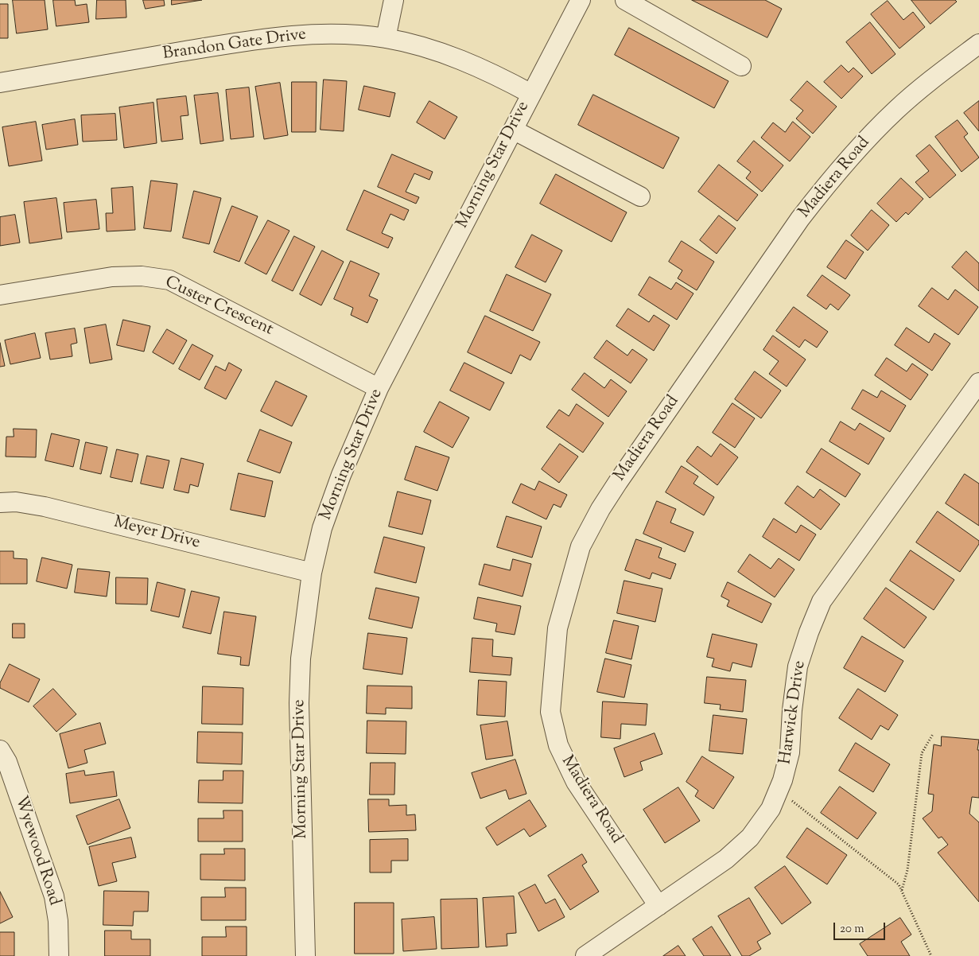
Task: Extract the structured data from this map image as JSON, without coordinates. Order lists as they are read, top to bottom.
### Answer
{
  "streets": {
    "street": [
      "Brandon Gate Drive",
      "Morning Star Drive",
      "Madiera Road",
      "Custer Crescent",
      "Meyer Drive",
      "Harwick Drive",
      "Wyewood Road"
    ]
  },
  "crossings": [
    ["Brandon Gate Drive", "Morning Star Drive"],
    ["Morning Star Drive", "Custer Crescent"],
    ["Morning Star Drive", "Meyer Drive"],
    ["Madiera Road", "Harwick Drive"]
  ],
  "scale_bar": "20 m"
}
